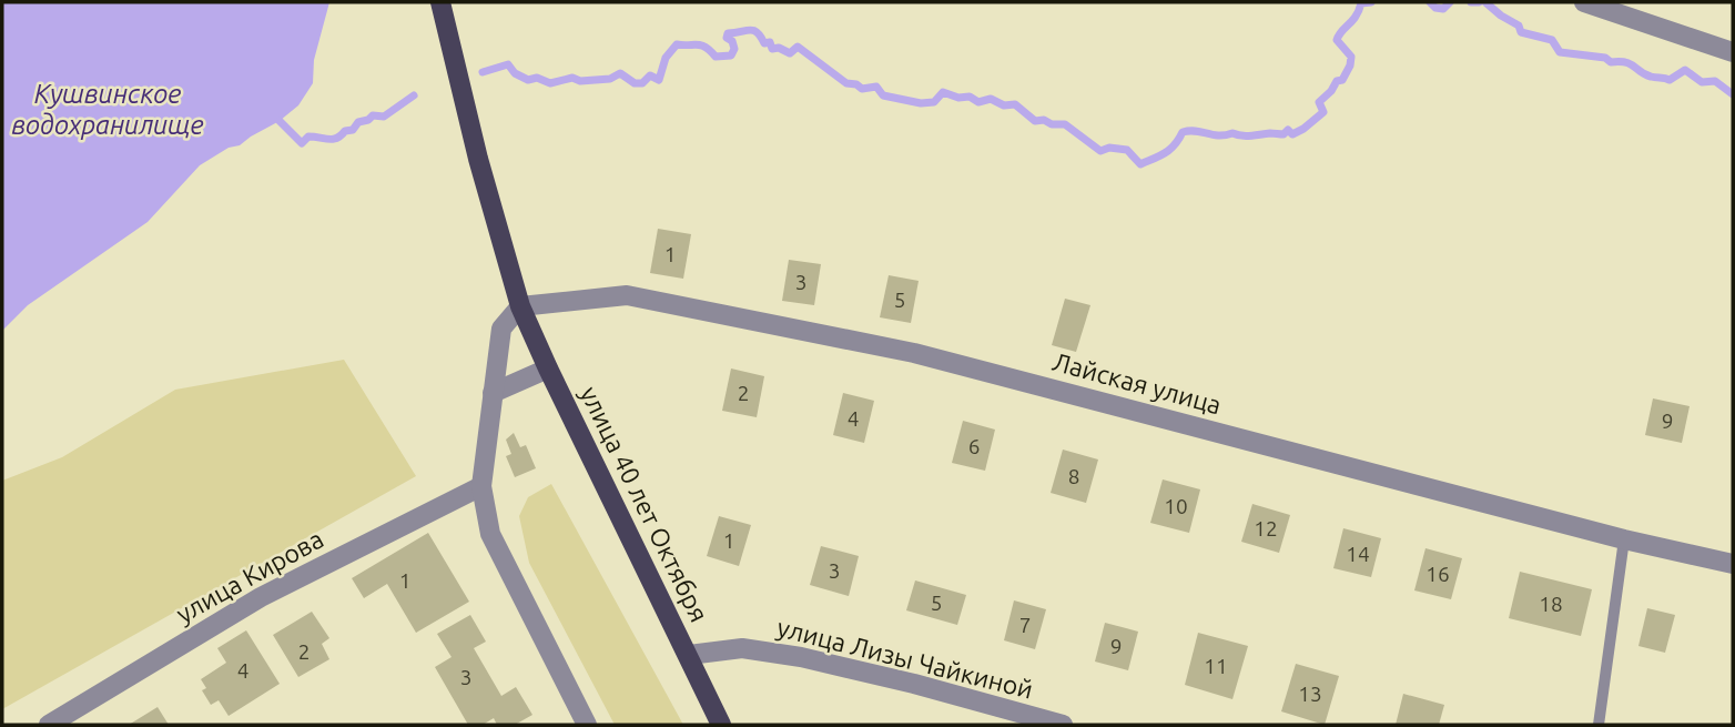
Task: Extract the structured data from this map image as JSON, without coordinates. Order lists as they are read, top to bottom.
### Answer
{
  "streets": {
    "main road": ["улица 40 лет Октября"],
    "street": ["Лайская улица", "улица Кирова", "улица Лизы Чайкиной"]
  },
  "crossings": [
    ["Лайская улица", "улица 40 лет Октября"],
    ["улица 40 лет Октября", "улица Лизы Чайкиной"]
  ],
  "water": ["Кушвинское водохранилище"],
  "house_numbers": [
    "1",
    "3",
    "5",
    "2",
    "4",
    "9",
    "6",
    "8",
    "10",
    "12",
    "1",
    "14",
    "3",
    "16",
    "1",
    "5",
    "18",
    "7",
    "9",
    "2",
    "11",
    "4",
    "3",
    "13"
  ]
}
